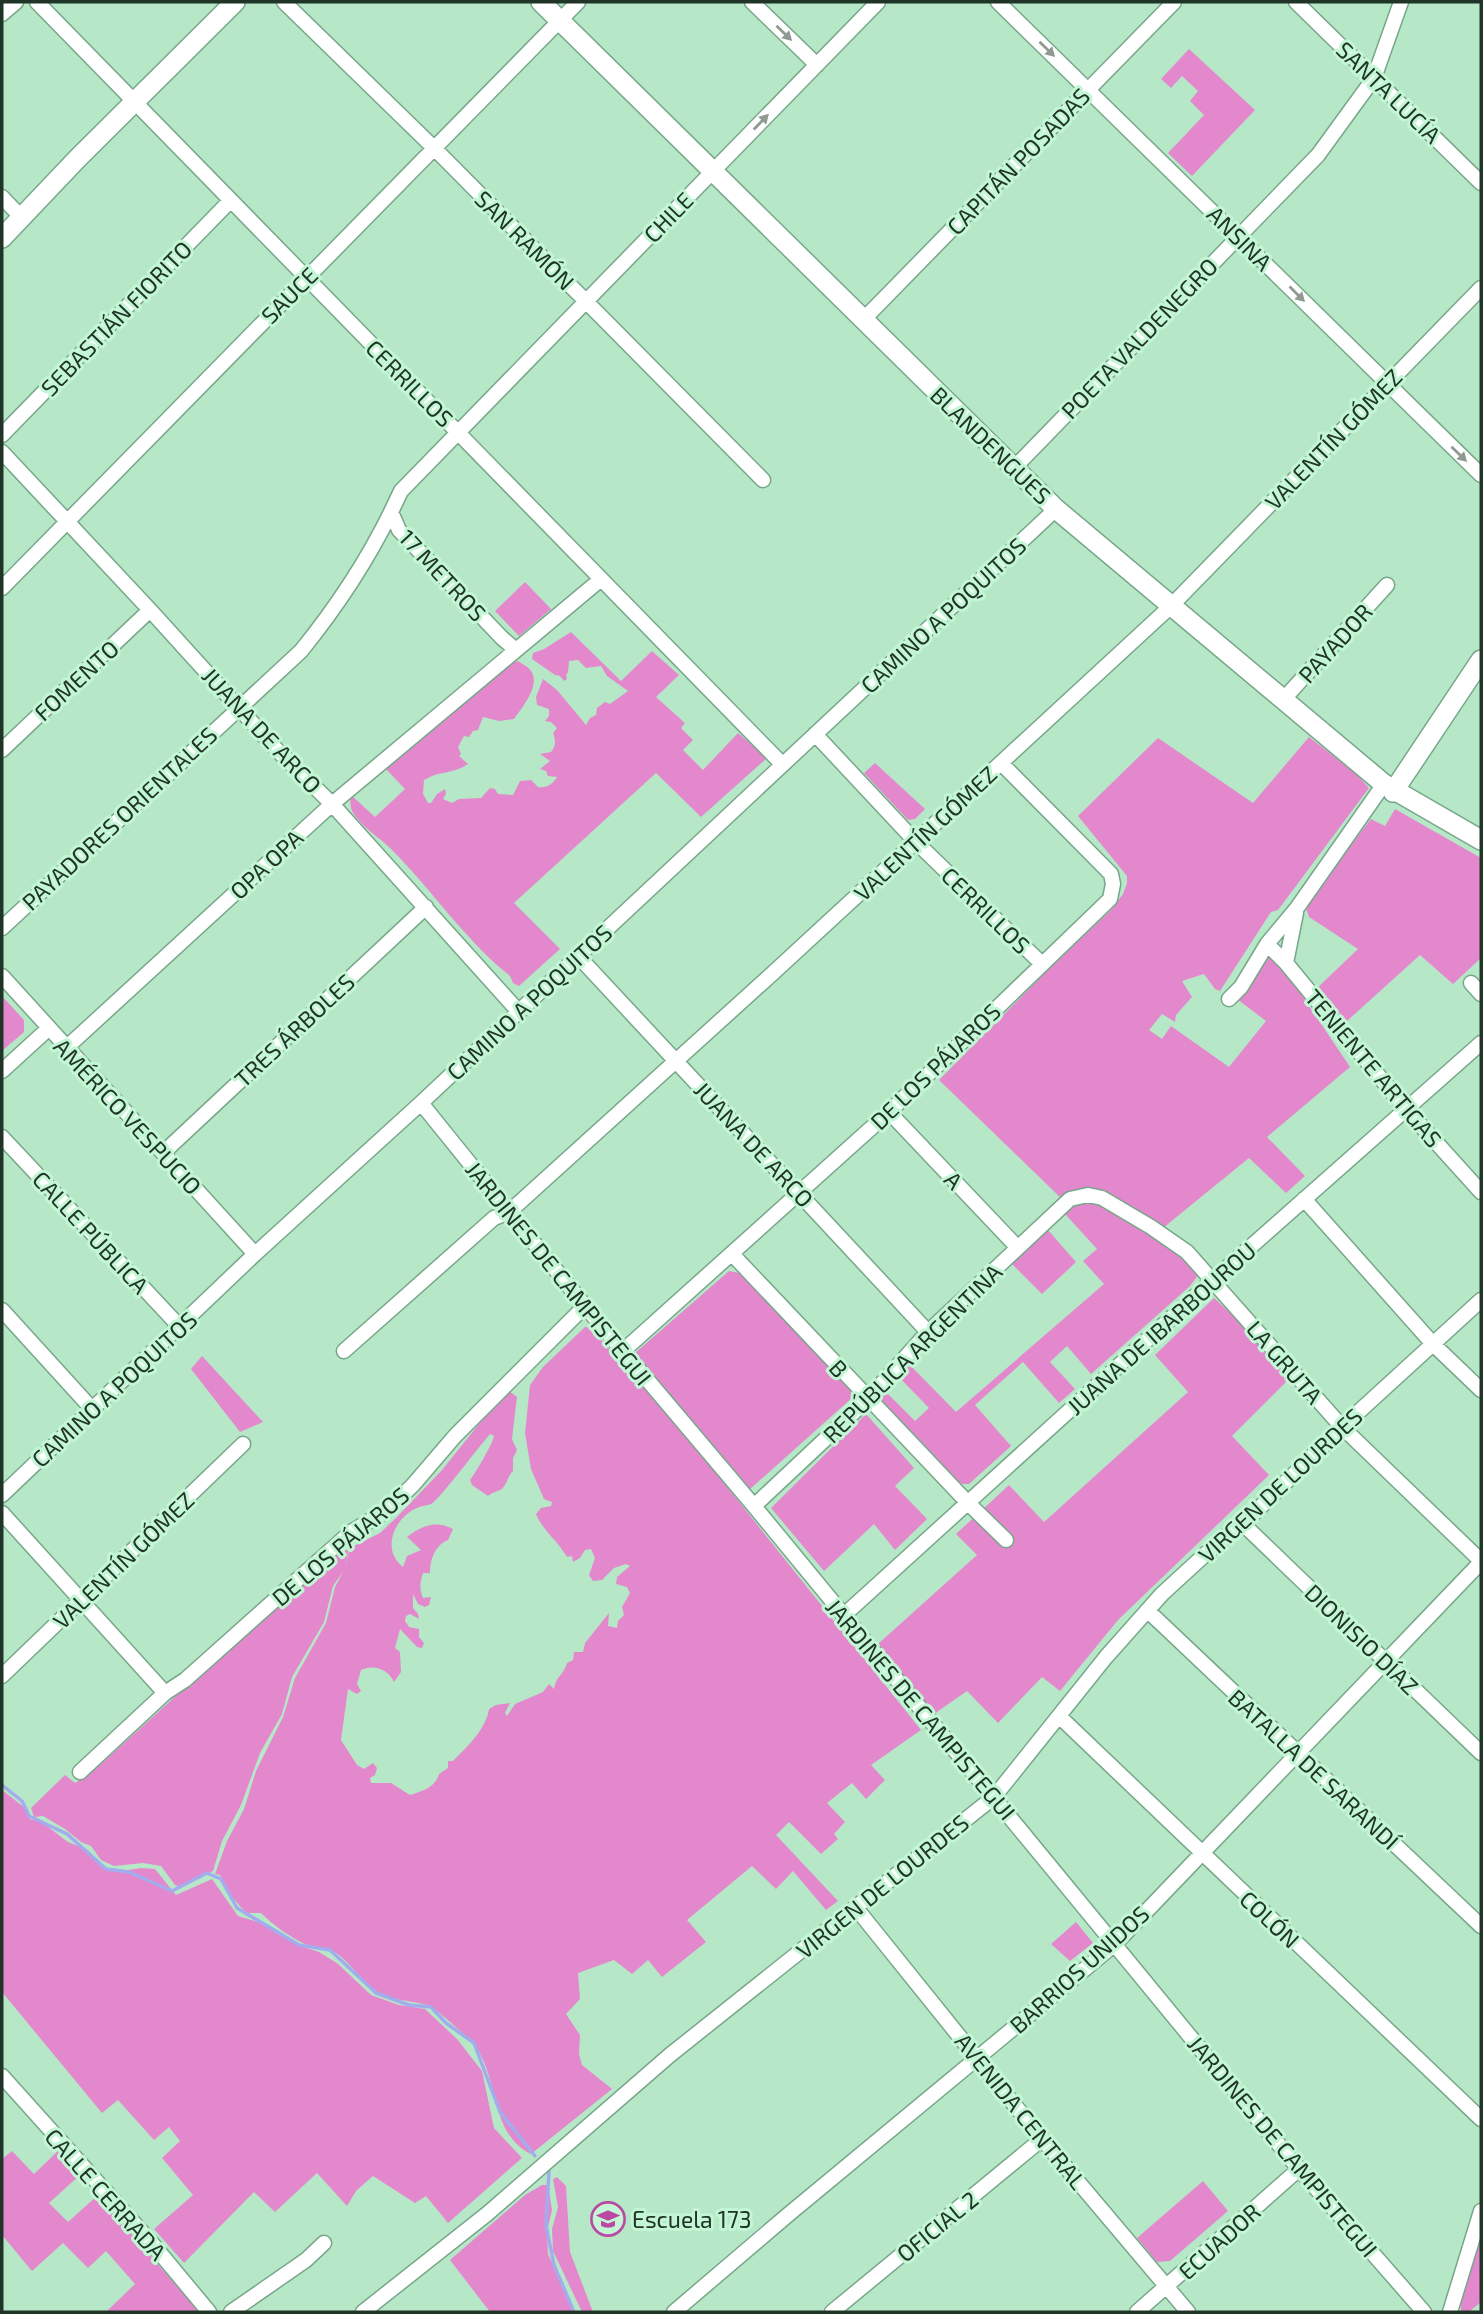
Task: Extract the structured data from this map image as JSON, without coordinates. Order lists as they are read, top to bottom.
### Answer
{
  "streets": {
    "street": [
      "SANTA LUCÍA",
      "CAPITÁN POSADAS",
      "CHILE",
      "ANSINA",
      "SAN RAMÓN",
      "SAUCE",
      "SEBASTIÁN FIORITO",
      "POETA VALDENEGRO",
      "CERRILLOS",
      "VALENTÍN GÓMEZ",
      "BLANDENGUES",
      "17 METROS",
      "CAMINO A POQUITOS",
      "PAYADOR",
      "FOMENTO",
      "JUANA DE ARCO",
      "PAYADORES ORIENTALES",
      "OPA OPA",
      "TRES ÁRBOLES",
      "DE LOS PÁJAROS",
      "TENIENTE ARTIGAS",
      "AMÉRICO VESPUCIO",
      "A",
      "CALLE PÚBLICA",
      "JARDINES DE CAMPISTEGUI",
      "JUANA DE IBARBOUROU",
      "REPÚBLICA ARGENTINA",
      "LA GRUTA",
      "B",
      "VIRGEN DE LOURDES",
      "DIONISIO DÍAZ",
      "BATALLA DE SARANDÍ",
      "COLÓN",
      "BARRIOS UNIDOS",
      "AVENIDA CENTRAL",
      "CALLE CERRADA",
      "OFICIAL 2",
      "ECUADOR"
    ]
  },
  "crossings": [
    ["SANTA LUCÍA", "POETA VALDENEGRO"],
    ["CAPITÁN POSADAS", "ANSINA"],
    ["CAPITÁN POSADAS", "BLANDENGUES"],
    ["CHILE", "SAN RAMÓN"],
    ["CHILE", "CERRILLOS"],
    ["CHILE", "BLANDENGUES"],
    ["CHILE", "17 METROS"],
    ["ANSINA", "POETA VALDENEGRO"],
    ["ANSINA", "VALENTÍN GÓMEZ"],
    ["SAN RAMÓN", "SAUCE"],
    ["SAUCE", "CERRILLOS"],
    ["SAUCE", "BLANDENGUES"],
    ["SAUCE", "JUANA DE ARCO"],
    ["SEBASTIÁN FIORITO", "CERRILLOS"],
    ["POETA VALDENEGRO", "BLANDENGUES"],
    ["CERRILLOS", "VALENTÍN GÓMEZ"],
    ["CERRILLOS", "17 METROS"],
    ["CERRILLOS", "CAMINO A POQUITOS"],
    ["CERRILLOS", "OPA OPA"],
    ["CERRILLOS", "DE LOS PÁJAROS"],
    ["VALENTÍN GÓMEZ", "BLANDENGUES"],
    ["VALENTÍN GÓMEZ", "JUANA DE ARCO"],
    ["VALENTÍN GÓMEZ", "DE LOS PÁJAROS"],
    ["VALENTÍN GÓMEZ", "JARDINES DE CAMPISTEGUI"],
    ["BLANDENGUES", "CAMINO A POQUITOS"],
    ["BLANDENGUES", "PAYADOR"],
    ["17 METROS", "PAYADORES ORIENTALES"],
    ["17 METROS", "OPA OPA"],
    ["CAMINO A POQUITOS", "JUANA DE ARCO"],
    ["CAMINO A POQUITOS", "AMÉRICO VESPUCIO"],
    ["CAMINO A POQUITOS", "CALLE PÚBLICA"],
    ["CAMINO A POQUITOS", "JARDINES DE CAMPISTEGUI"],
    ["FOMENTO", "JUANA DE ARCO"],
    ["JUANA DE ARCO", "PAYADORES ORIENTALES"],
    ["JUANA DE ARCO", "OPA OPA"],
    ["JUANA DE ARCO", "TRES ÁRBOLES"],
    ["JUANA DE ARCO", "DE LOS PÁJAROS"],
    ["JUANA DE ARCO", "REPÚBLICA ARGENTINA"],
    ["OPA OPA", "AMÉRICO VESPUCIO"],
    ["TRES ÁRBOLES", "AMÉRICO VESPUCIO"],
    ["DE LOS PÁJAROS", "A"],
    ["DE LOS PÁJAROS", "JARDINES DE CAMPISTEGUI"],
    ["DE LOS PÁJAROS", "B"],
    ["TENIENTE ARTIGAS", "JUANA DE IBARBOUROU"],
    ["A", "REPÚBLICA ARGENTINA"],
    ["JARDINES DE CAMPISTEGUI", "JUANA DE IBARBOUROU"],
    ["JARDINES DE CAMPISTEGUI", "REPÚBLICA ARGENTINA"],
    ["JARDINES DE CAMPISTEGUI", "VIRGEN DE LOURDES"],
    ["JARDINES DE CAMPISTEGUI", "BARRIOS UNIDOS"],
    ["JARDINES DE CAMPISTEGUI", "ECUADOR"],
    ["JUANA DE IBARBOUROU", "LA GRUTA"],
    ["JUANA DE IBARBOUROU", "B"],
    ["REPÚBLICA ARGENTINA", "LA GRUTA"],
    ["REPÚBLICA ARGENTINA", "B"],
    ["LA GRUTA", "VIRGEN DE LOURDES"],
    ["LA GRUTA", "BARRIOS UNIDOS"],
    ["VIRGEN DE LOURDES", "DIONISIO DÍAZ"],
    ["VIRGEN DE LOURDES", "BATALLA DE SARANDÍ"],
    ["VIRGEN DE LOURDES", "COLÓN"],
    ["VIRGEN DE LOURDES", "AVENIDA CENTRAL"],
    ["DIONISIO DÍAZ", "BARRIOS UNIDOS"],
    ["BATALLA DE SARANDÍ", "BARRIOS UNIDOS"],
    ["COLÓN", "BARRIOS UNIDOS"],
    ["BARRIOS UNIDOS", "AVENIDA CENTRAL"],
    ["AVENIDA CENTRAL", "OFICIAL 2"],
    ["AVENIDA CENTRAL", "ECUADOR"]
  ],
  "one_way": ["ANSINA"],
  "places": {
    "school or university": ["Escuela 173"]
  }
}
